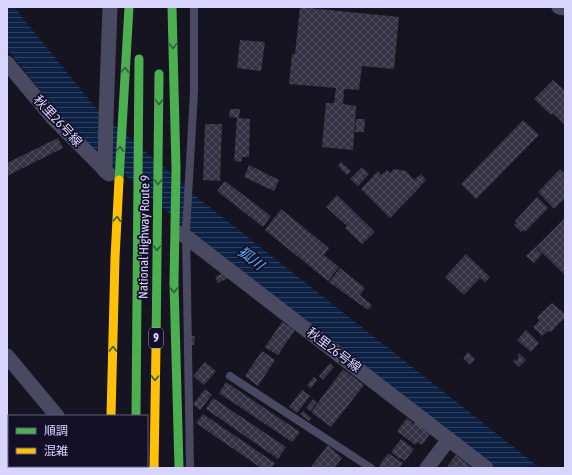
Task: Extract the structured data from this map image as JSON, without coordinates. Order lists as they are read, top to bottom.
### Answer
{
  "streets": {
    "highway": ["National Highway Route 9", "9"],
    "street": ["秋里26号線"]
  },
  "water": ["狐川"],
  "legend": ["順調", "混雑"]
}
